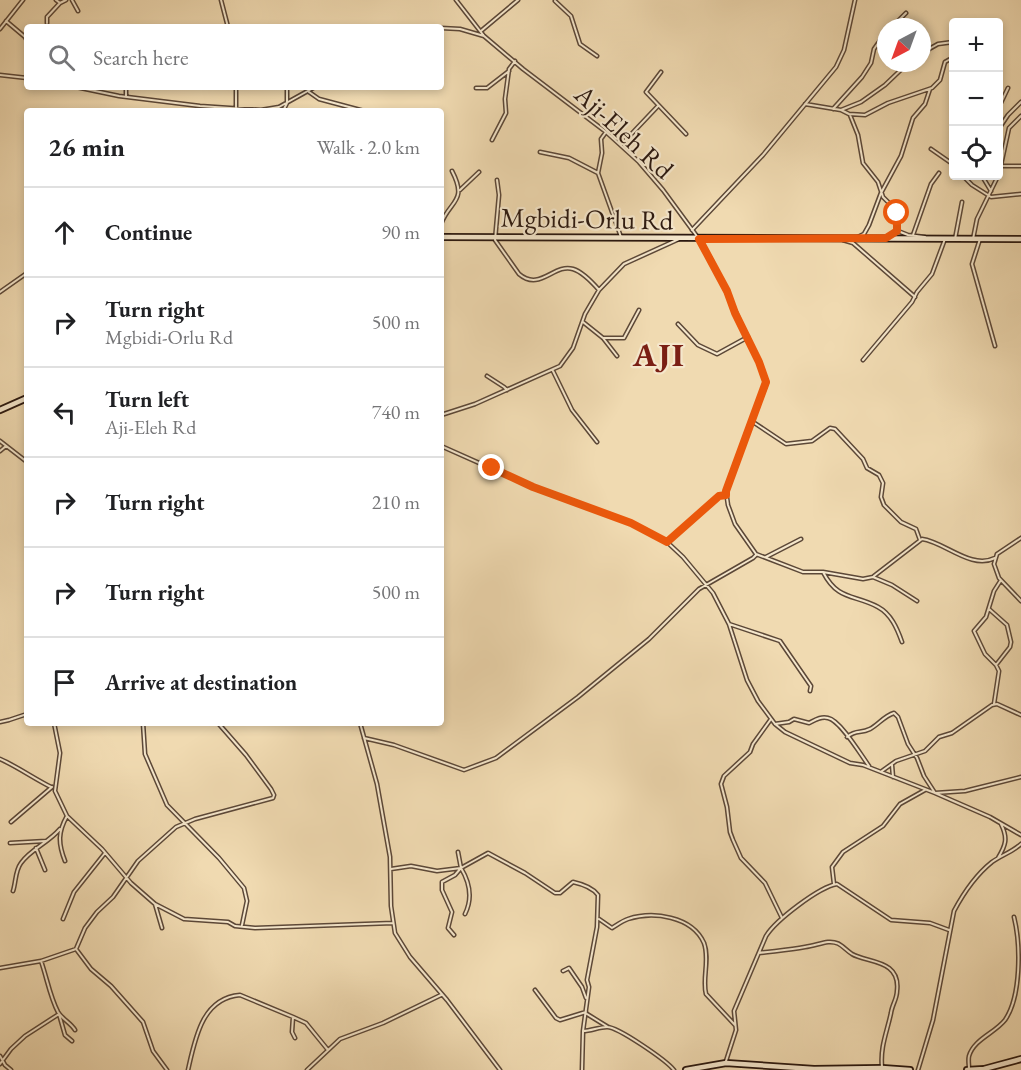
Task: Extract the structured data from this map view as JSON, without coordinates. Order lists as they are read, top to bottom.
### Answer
{
  "streets": {
    "main road": ["Mgbidi-Orlu Rd"],
    "street": ["Aji-Eleh Rd"]
  },
  "crossings": [
    ["Aji-Eleh Rd", "Mgbidi-Orlu Rd"]
  ],
  "districts": ["AJI"],
  "north": "bottom left",
  "page": {
    "map_buttons": ["+", "−"],
    "search": "Search here",
    "heading": ["26 min", "Walk · 2.0 km"],
    "list": [
      ["Continue", "90 m"],
      ["Turn right", "Mgbidi-Orlu Rd", "500 m"],
      ["Turn left", "Aji-Eleh Rd", "740 m"],
      ["Turn right", "210 m"],
      ["Turn right", "500 m"],
      "Arrive at destination"
    ]
  }
}
